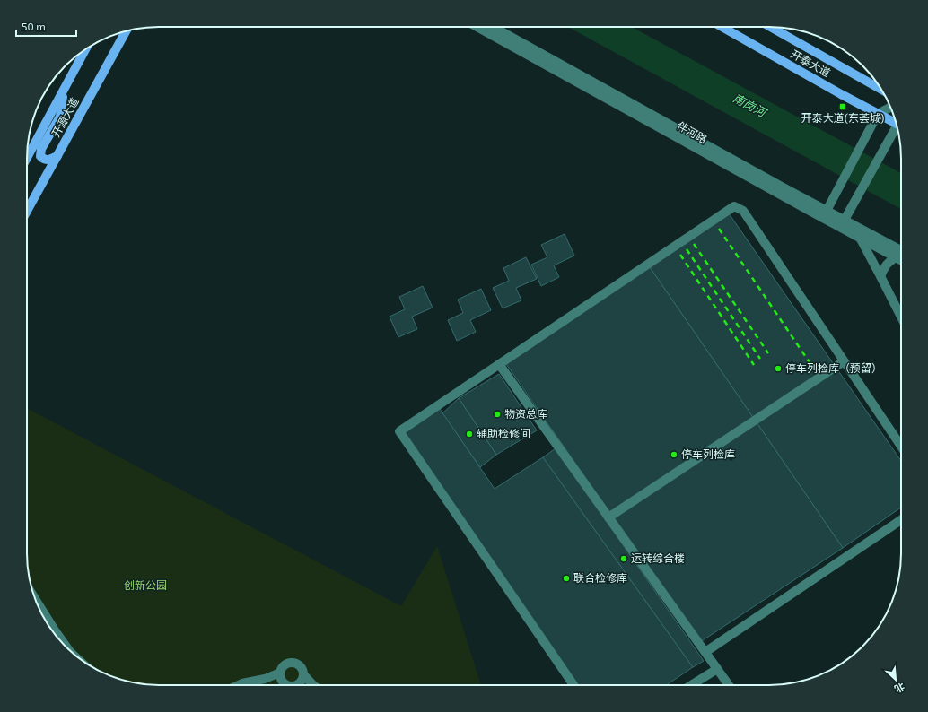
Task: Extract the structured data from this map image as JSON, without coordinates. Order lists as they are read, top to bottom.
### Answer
{
  "streets": {
    "main road": ["开泰大道", "开源大道"],
    "street": ["伴河路"]
  },
  "water": ["南岗河"],
  "parks": ["创新公园"],
  "places": {
    "transit": ["开泰大道(东荟城)"],
    "other": [
      "停车列检库（预留）",
      "物资总库",
      "辅助检修间",
      "停车列检库",
      "运转综合楼",
      "联合检修库"
    ]
  },
  "scale_bar": "50 m",
  "north": "bottom right"
}
